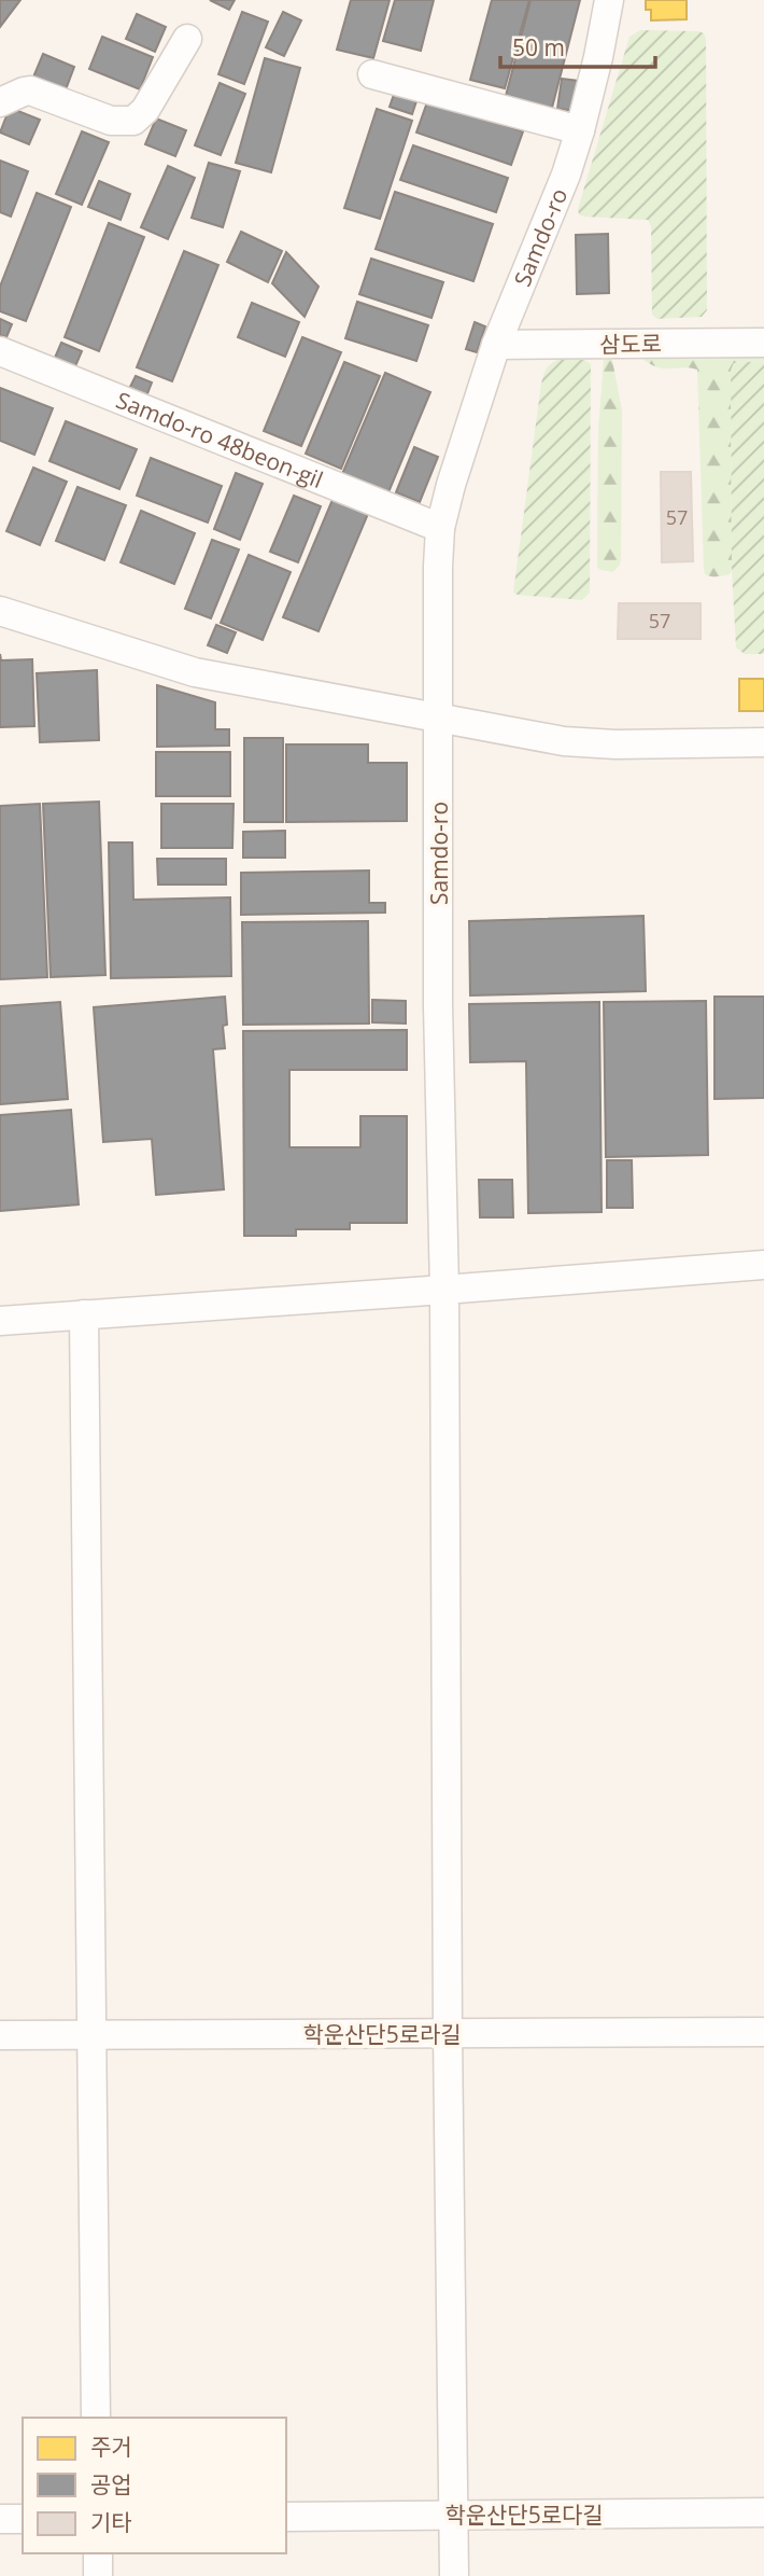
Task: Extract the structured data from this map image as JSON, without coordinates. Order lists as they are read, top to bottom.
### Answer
{
  "streets": {
    "street": [
      "Samdo-ro",
      "삼도로",
      "Samdo-ro 48beon-gil",
      "학운산단5로라길",
      "학운산단5로다길"
    ]
  },
  "crossings": [
    ["Samdo-ro", "삼도로"],
    ["Samdo-ro", "Samdo-ro 48beon-gil"],
    ["Samdo-ro", "학운산단5로라길"],
    ["Samdo-ro", "학운산단5로다길"]
  ],
  "house_numbers": ["57", "57"],
  "legend": ["주거", "공업", "기타"],
  "scale_bar": "50 m"
}
